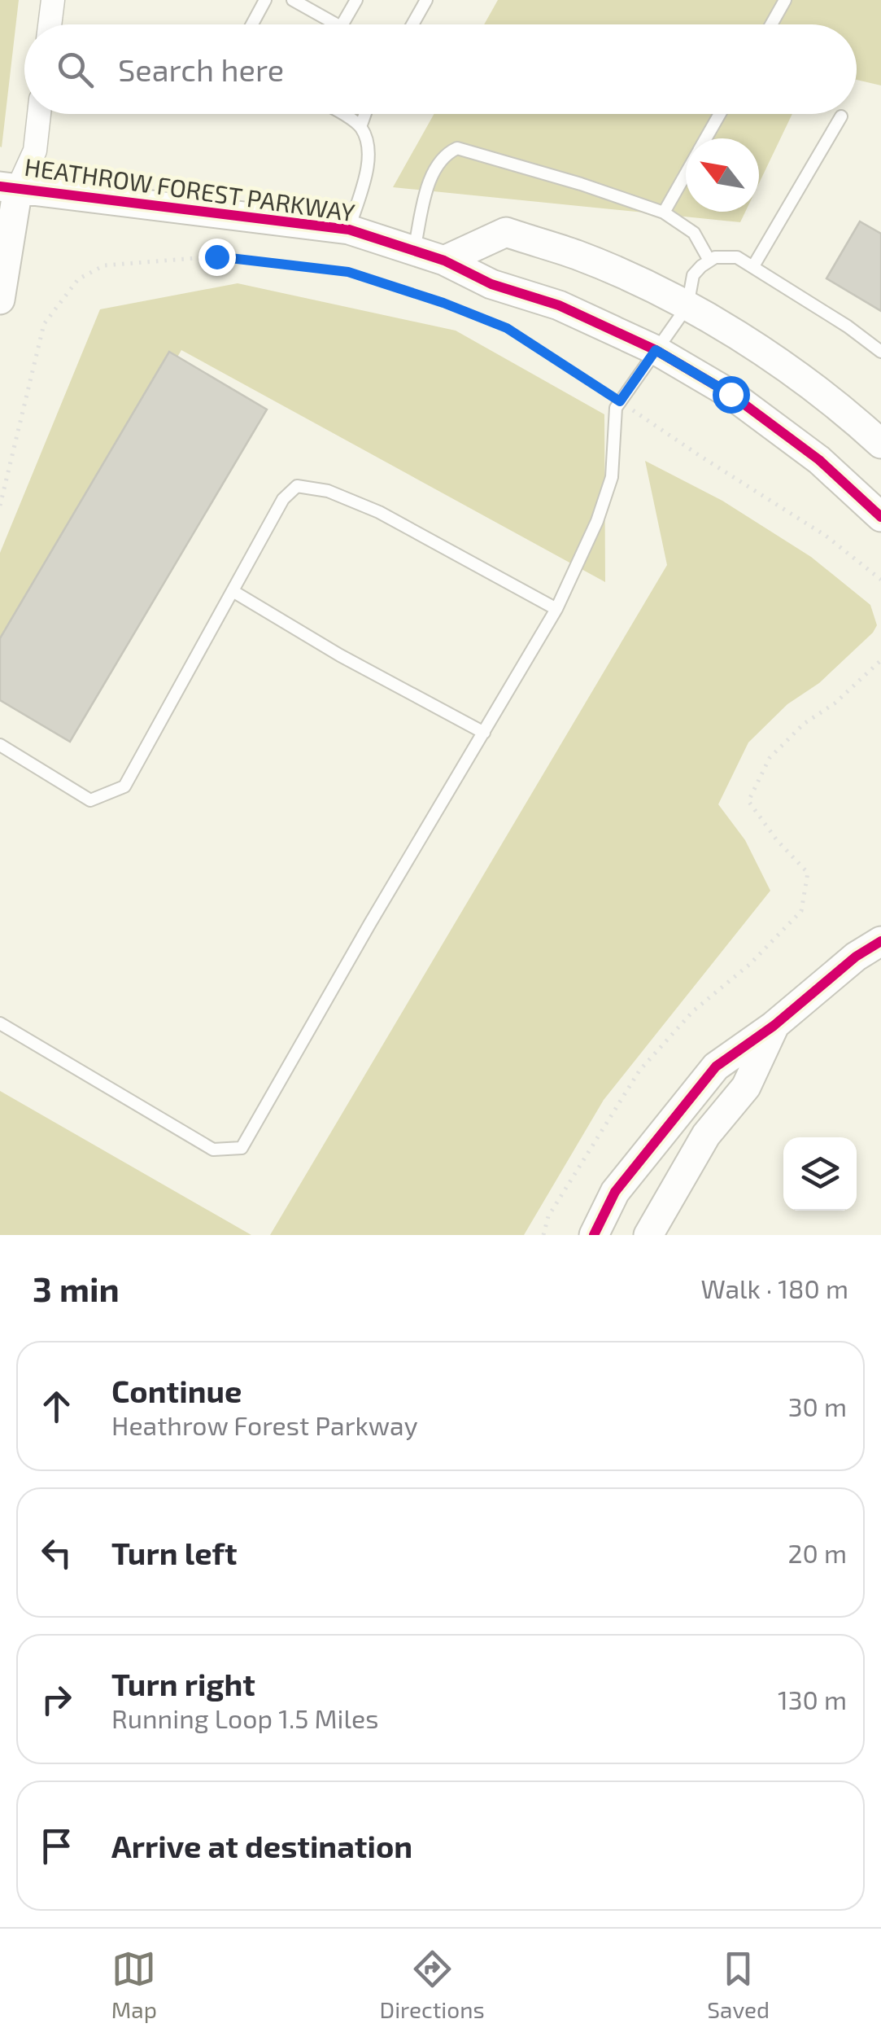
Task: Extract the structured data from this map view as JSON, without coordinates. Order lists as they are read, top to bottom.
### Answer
{
  "streets": {
    "street": ["HEATHROW FOREST PARKWAY"]
  },
  "north": "top left",
  "page": {
    "search": "Search here",
    "heading": ["3 min", "Walk · 180 m"],
    "list": [
      ["Continue", "Heathrow Forest Parkway", "30 m"],
      ["Turn left", "20 m"],
      ["Turn right", "Running Loop 1.5 Miles", "130 m"],
      "Arrive at destination"
    ],
    "nav": ["Map", "Directions", "Saved"]
  }
}
